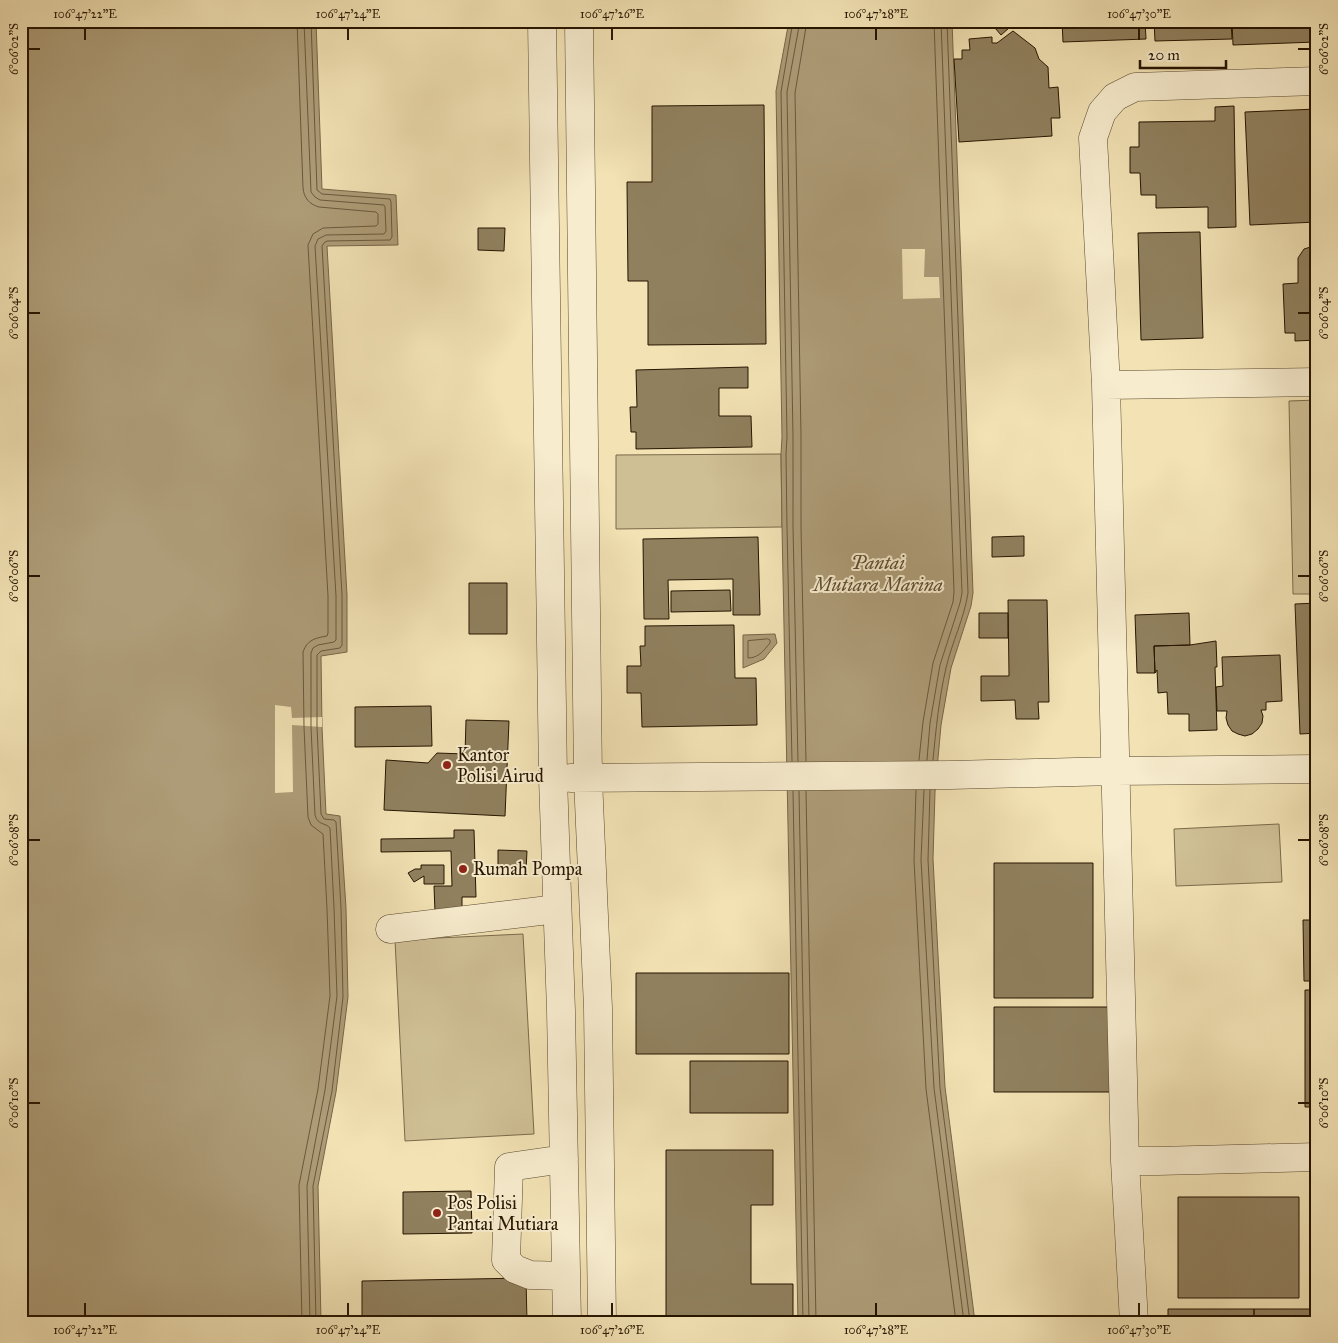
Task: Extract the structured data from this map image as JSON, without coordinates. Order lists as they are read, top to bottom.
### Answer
{
  "water": ["Pantai Mutiara Marina"],
  "places": ["Kantor Polisi Airud", "Rumah Pompa", "Pos Polisi Pantai Mutiara"],
  "scale_bar": "20 m",
  "coordinates": [
    "106°47'22\"E",
    "106°47'24\"E",
    "106°47'26\"E",
    "106°47'28\"E",
    "106°47'30\"E",
    "6°06'02\"S",
    "6°06'04\"S",
    "6°06'06\"S",
    "6°06'08\"S",
    "6°06'10\"S"
  ]
}
